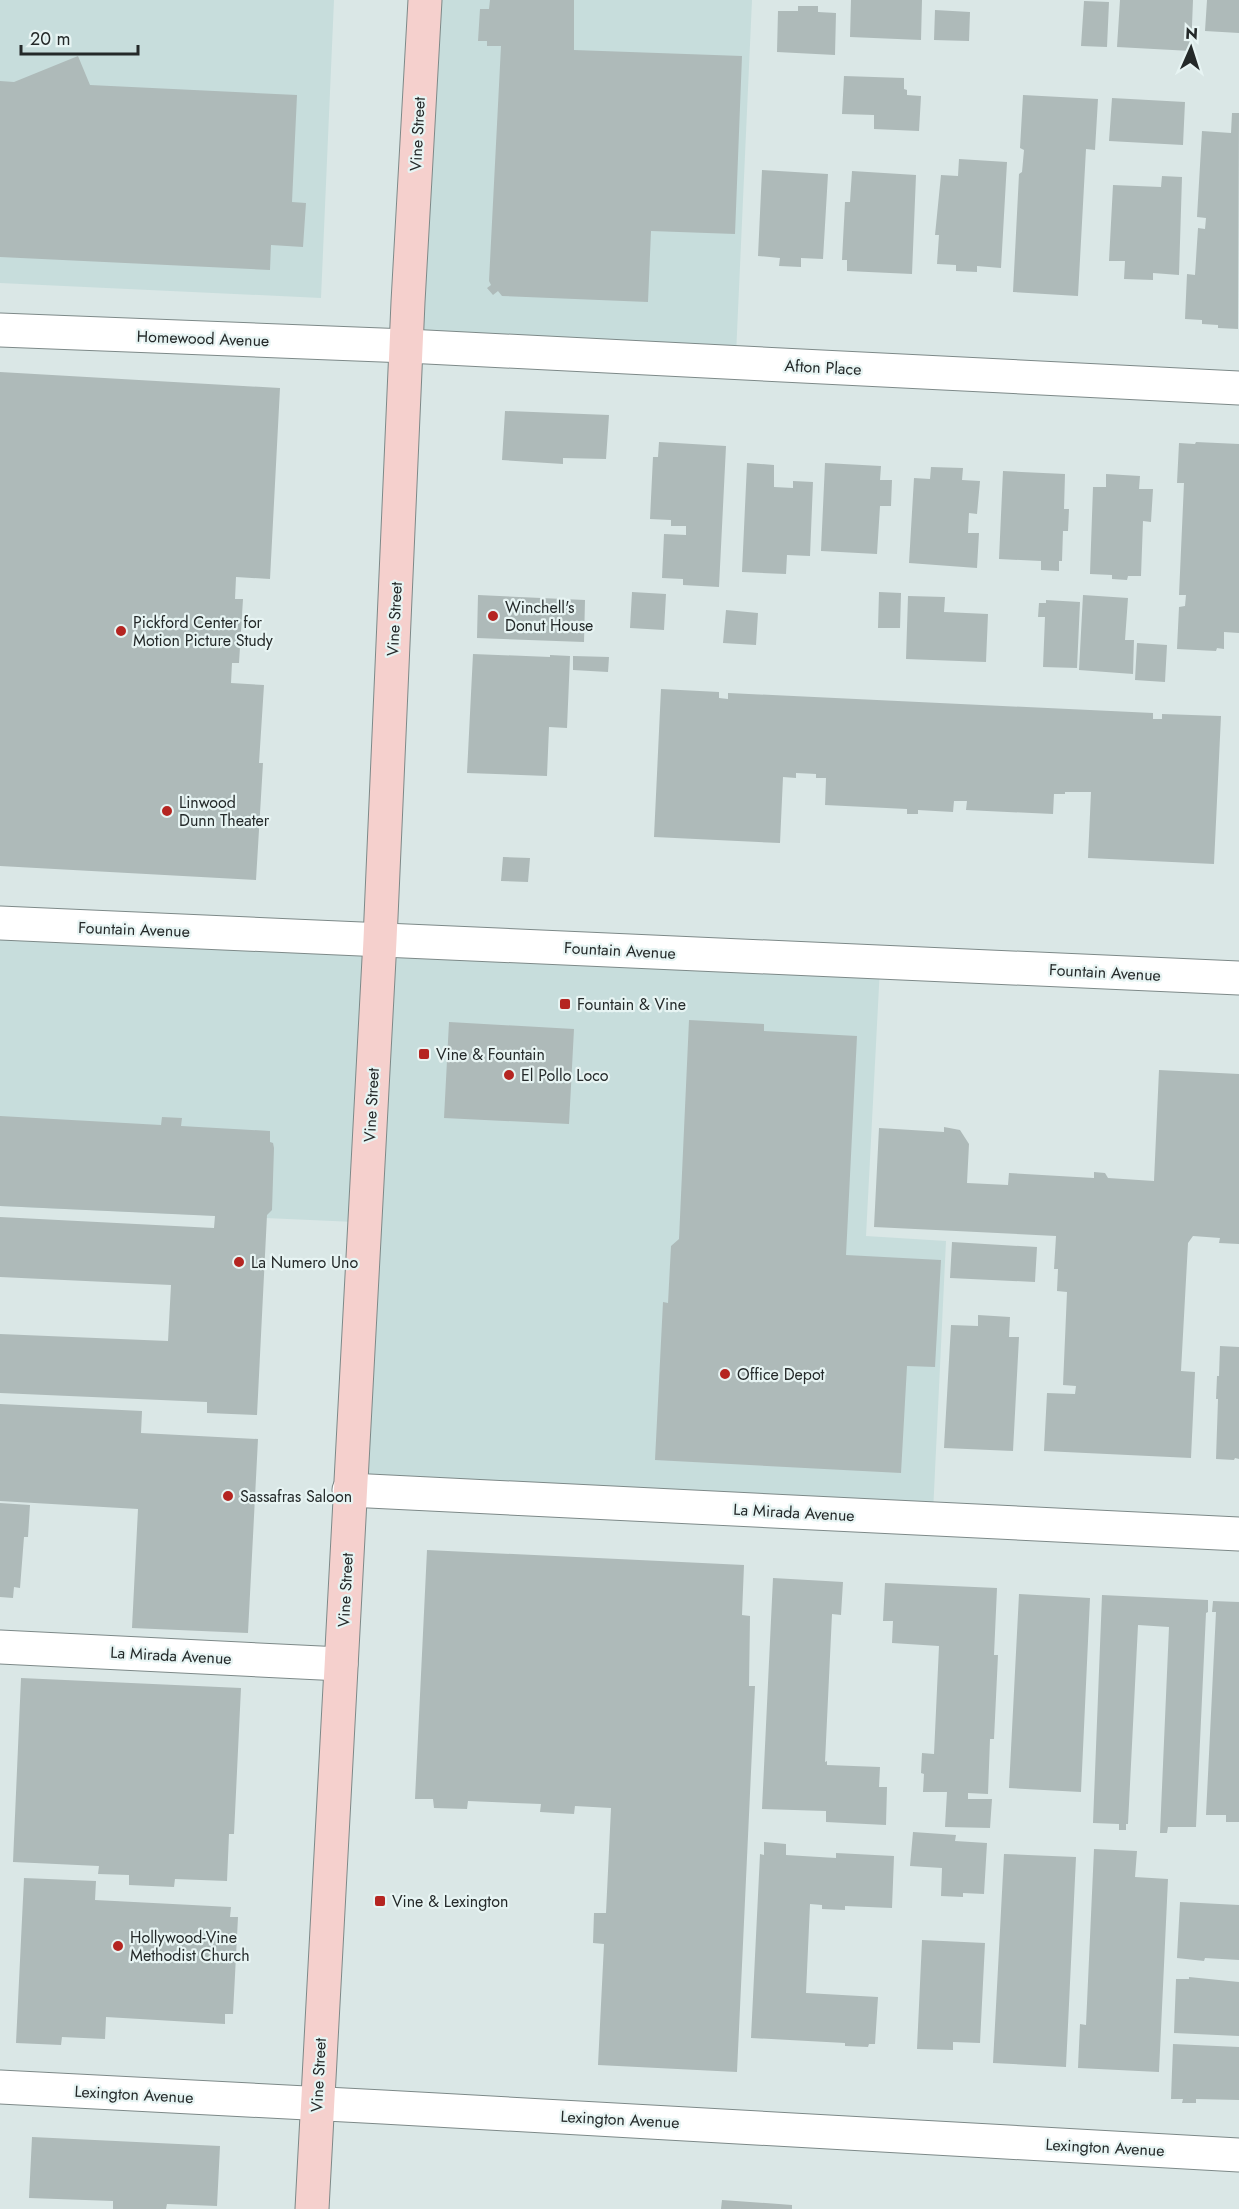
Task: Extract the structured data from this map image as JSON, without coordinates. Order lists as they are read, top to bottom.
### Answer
{
  "streets": {
    "main road": ["Vine Street"],
    "street": [
      "Homewood Avenue",
      "Afton Place",
      "Fountain Avenue",
      "La Mirada Avenue",
      "Lexington Avenue"
    ]
  },
  "crossings": [
    ["Vine Street", "Homewood Avenue"],
    ["Vine Street", "Afton Place"],
    ["Vine Street", "Fountain Avenue"],
    ["Vine Street", "La Mirada Avenue"],
    ["Vine Street", "Lexington Avenue"],
    ["Homewood Avenue", "Afton Place"]
  ],
  "places": {
    "other": [
      "Winchell's Donut House",
      "Pickford Center for Motion Picture Study",
      "Linwood Dunn Theater",
      "El Pollo Loco",
      "La Numero Uno",
      "Office Depot",
      "Sassafras Saloon",
      "Hollywood-Vine Methodist Church"
    ],
    "transit": ["Fountain & Vine", "Vine & Fountain", "Vine & Lexington"]
  },
  "scale_bar": "20 m",
  "north": "top"
}
